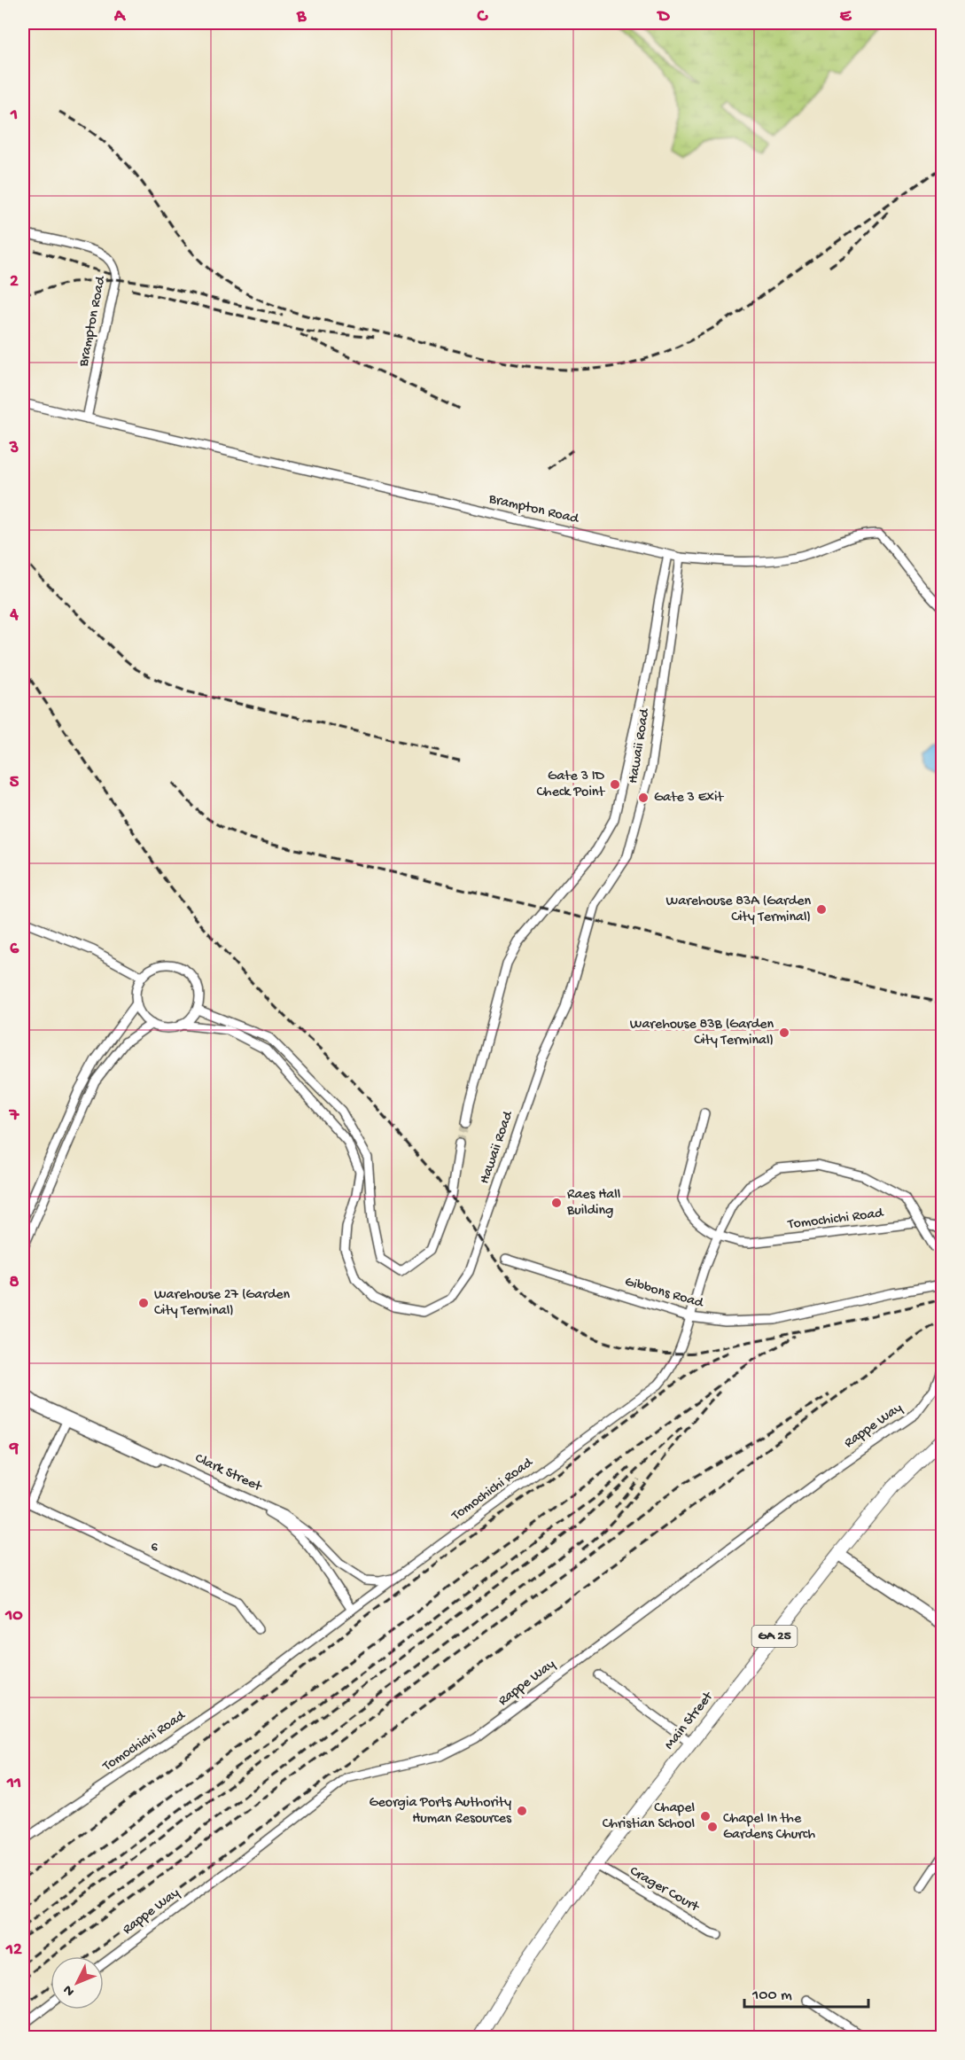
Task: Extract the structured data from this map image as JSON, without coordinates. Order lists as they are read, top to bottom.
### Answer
{
  "streets": {
    "main road": ["GA 25", "Main Street"],
    "street": [
      "Brampton Road",
      "Hawaii Road",
      "Tomochichi Road",
      "Gibbons Road",
      "Rappe Way",
      "Clark Street",
      "6",
      "Crager Court"
    ]
  },
  "crossings": [
    ["Brampton Road", "Hawaii Road"],
    ["Tomochichi Road", "Gibbons Road"],
    ["Tomochichi Road", "Clark Street"],
    ["Clark Street", "6"],
    ["Main Street", "Crager Court"]
  ],
  "places": [
    "Gate 3 ID Check Point",
    "Gate 3 Exit",
    "Warehouse 83A (Garden City Terminal)",
    "Warehouse 83B (Garden City Terminal)",
    "Raes Hall Building",
    "Warehouse 27 (Garden City Terminal)",
    "Georgia Ports Authority Human Resources",
    "Chapel Christian School",
    "Chapel In the Gardens Church"
  ],
  "scale_bar": "100 m",
  "north": "bottom left",
  "grid": {
    "columns": [
      "A",
      "B",
      "C",
      "D",
      "E"
    ],
    "rows": [
      "1",
      "2",
      "3",
      "4",
      "5",
      "6",
      "7",
      "8",
      "9",
      "10",
      "11",
      "12"
    ]
  }
}
